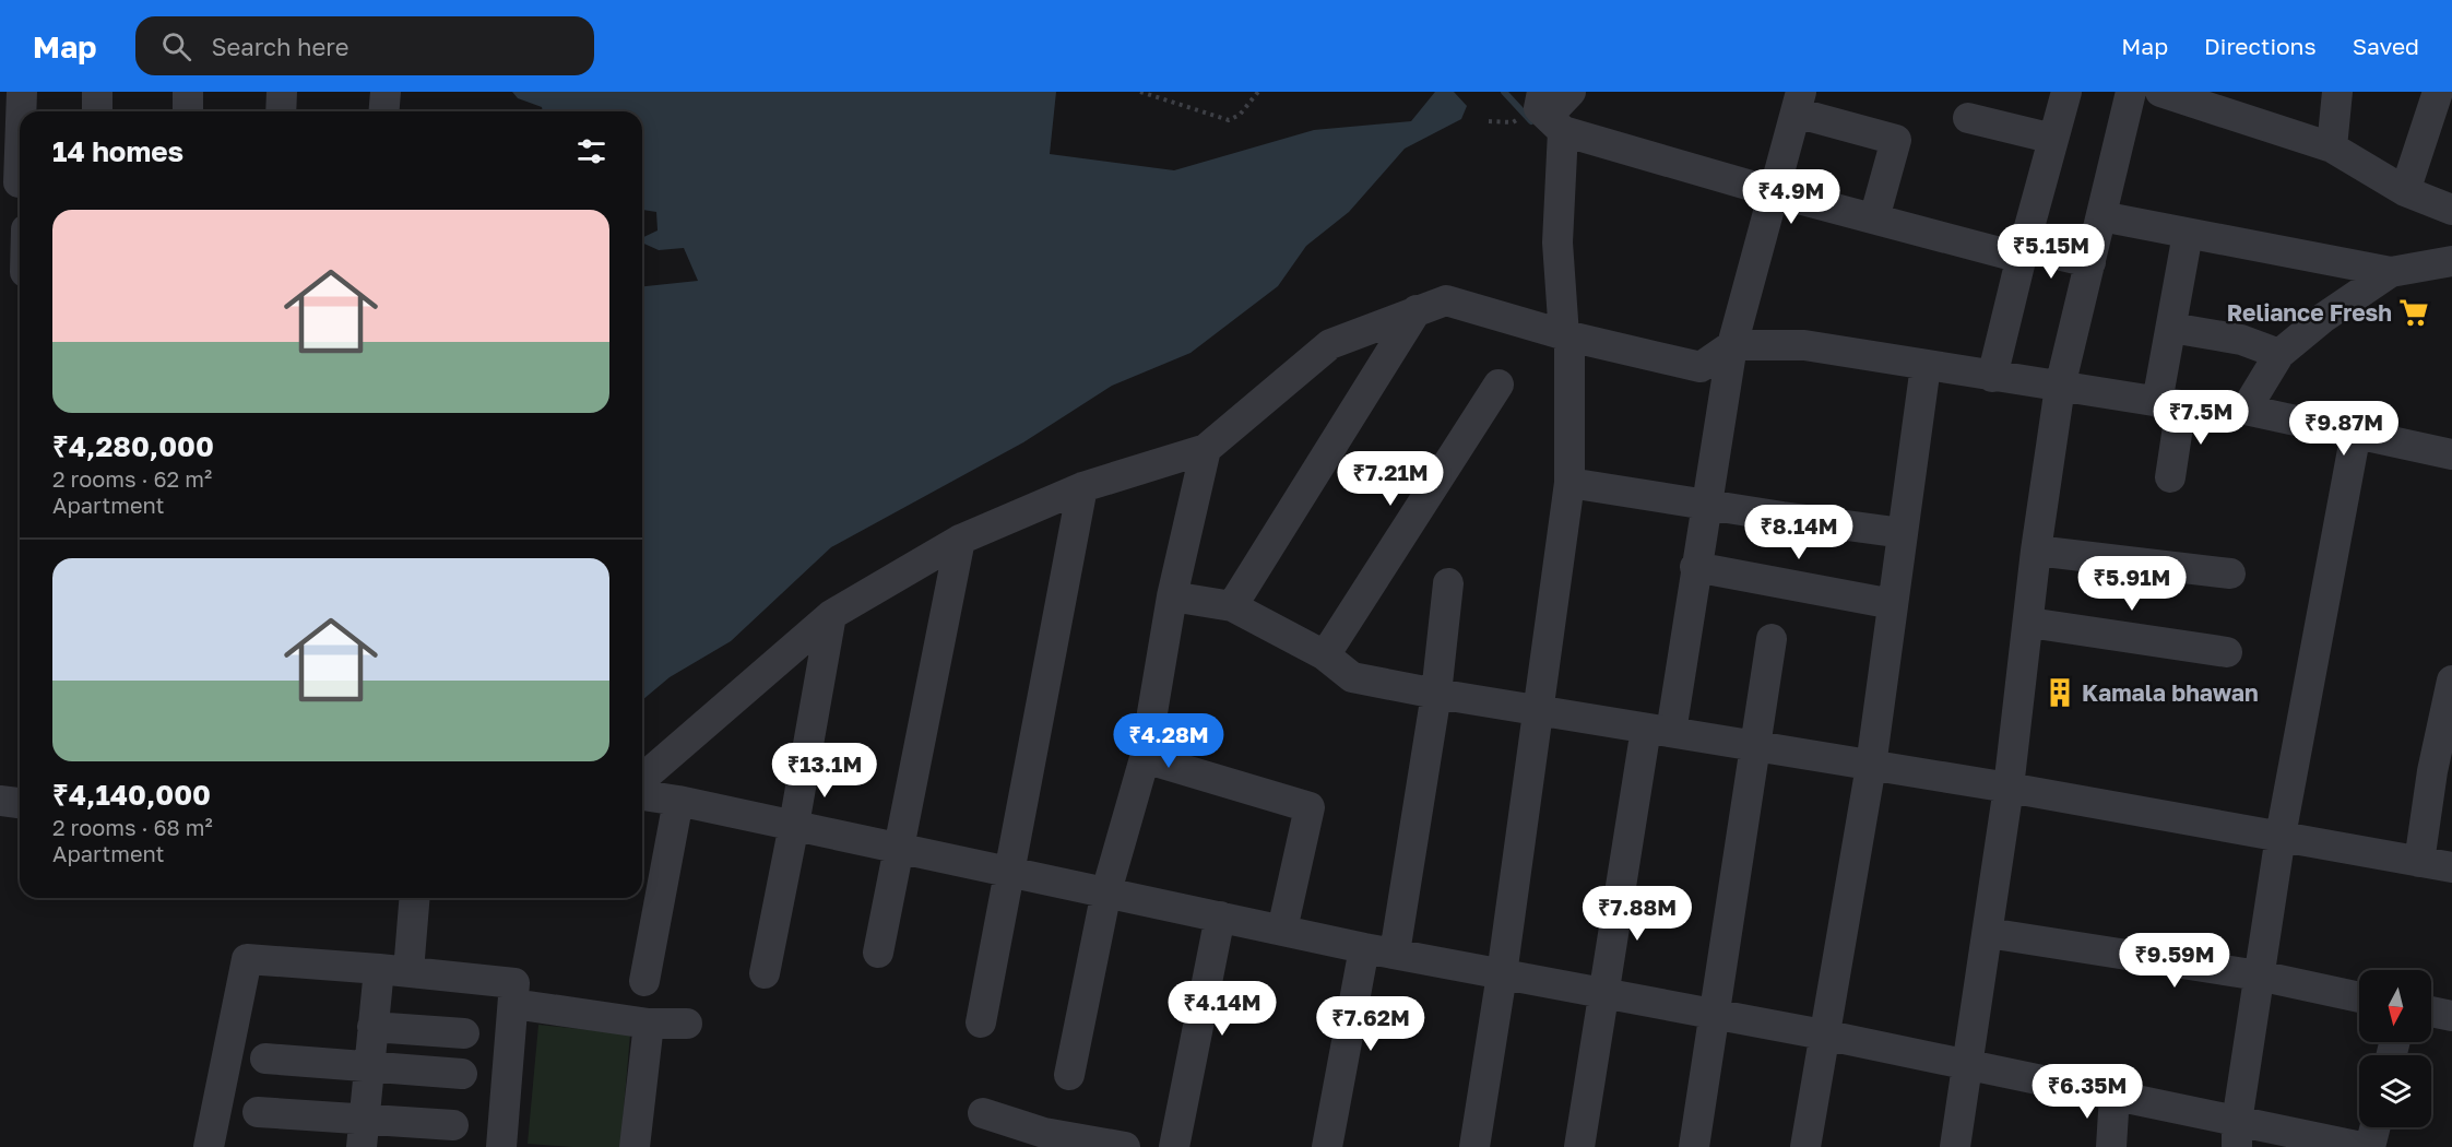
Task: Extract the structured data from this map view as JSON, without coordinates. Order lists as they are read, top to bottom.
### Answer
{
  "places": {
    "supermarket": ["Reliance Fresh"],
    "building": ["Kamala bhawan"]
  },
  "north": "bottom",
  "page": {
    "header": "Map",
    "search": "Search here",
    "nav": ["Map", "Directions", "Saved"],
    "heading": "14 homes",
    "price": [
      "₹4.9M",
      "₹5.15M",
      "₹7.5M",
      "₹9.87M",
      "₹7.21M",
      "₹8.14M",
      "₹5.91M",
      "₹4.28M",
      "₹13.1M",
      "₹7.88M",
      "₹9.59M",
      "₹4.14M",
      "₹7.62M",
      "₹6.35M"
    ],
    "list": [
      {
        "name": "₹4,280,000",
        "note": "2 rooms · 62 m² · Apartment"
      },
      {
        "name": "₹4,140,000",
        "note": "2 rooms · 68 m² · Apartment"
      }
    ]
  }
}
